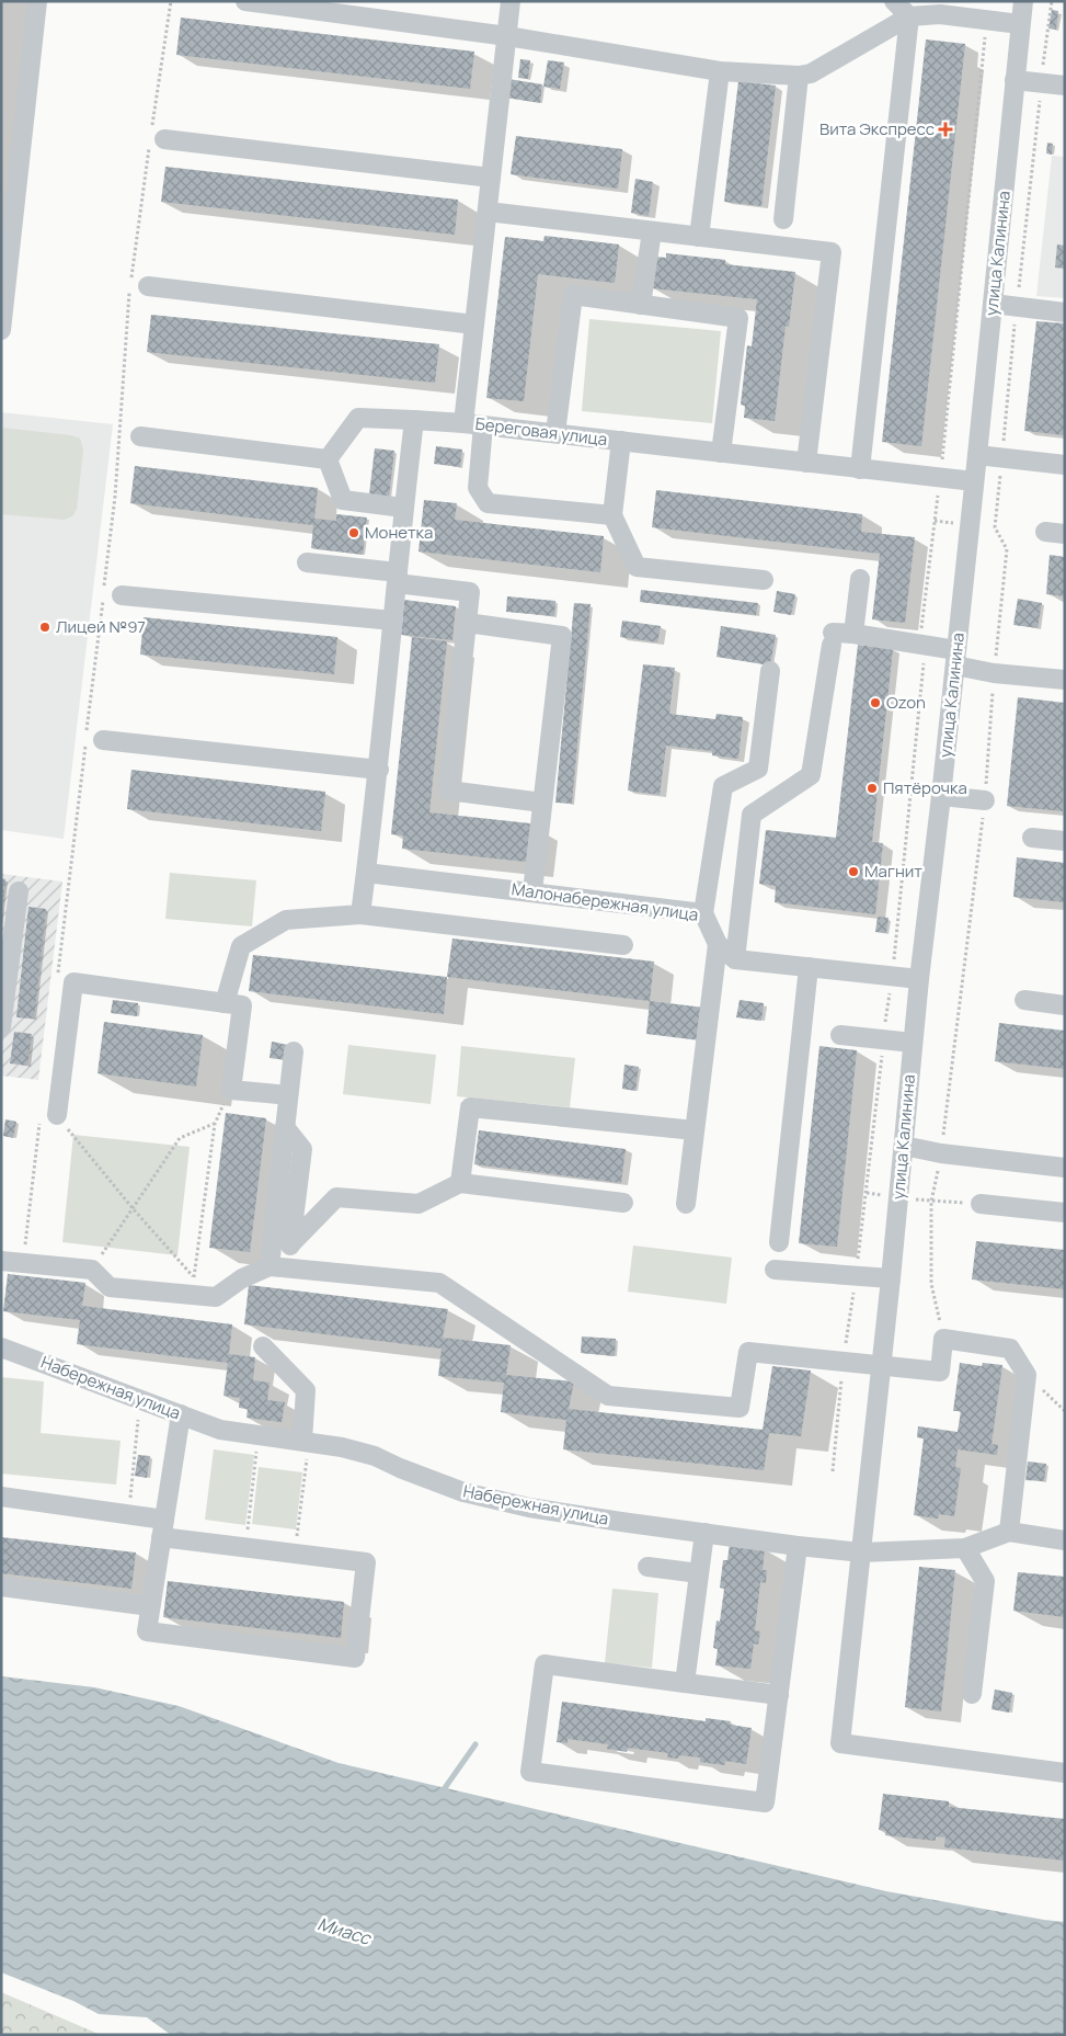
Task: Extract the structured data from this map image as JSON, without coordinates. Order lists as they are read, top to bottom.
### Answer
{
  "streets": {
    "street": [
      "улица Калинина",
      "Береговая улица",
      "Малонабережная улица",
      "Набережная улица"
    ]
  },
  "crossings": [
    ["улица Калинина", "Береговая улица"],
    ["улица Калинина", "Набережная улица"]
  ],
  "water": ["Миасс"],
  "places": {
    "health": ["Вита Экспресс"],
    "other": [
      "Монетка",
      "Лицей №97",
      "Ozon",
      "Пятёрочка",
      "Магнит"
    ]
  }
}
